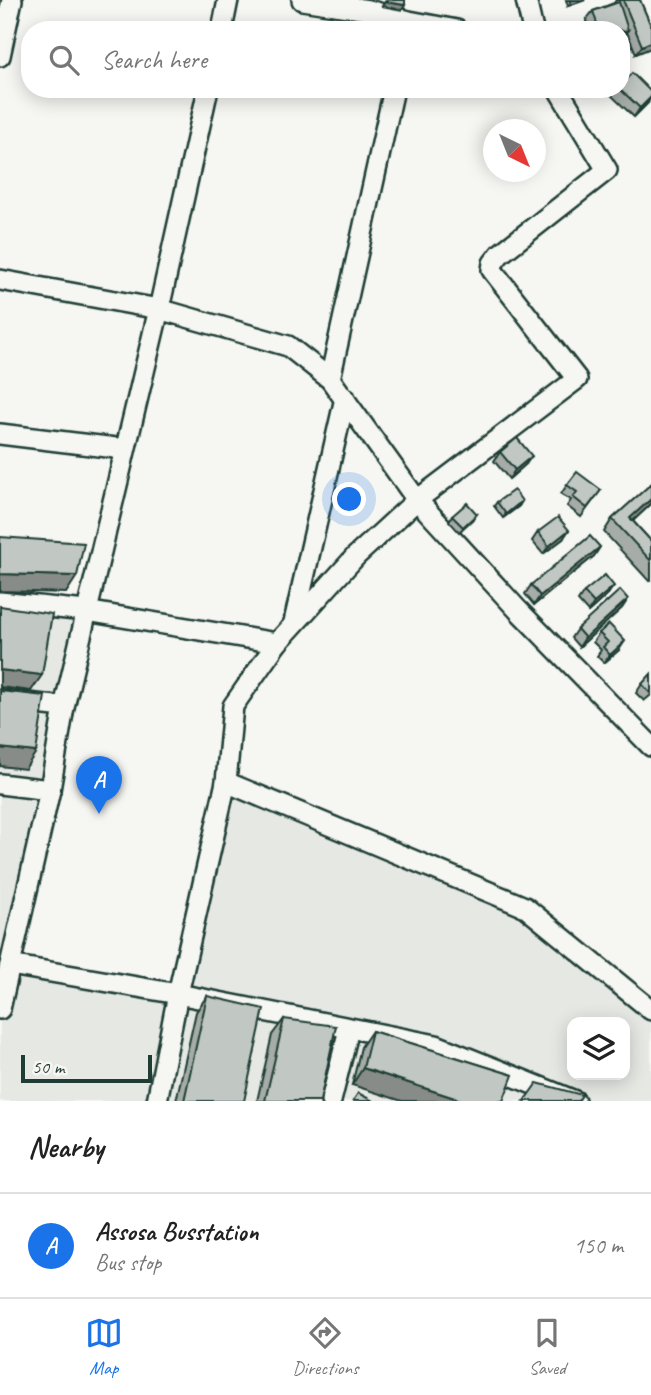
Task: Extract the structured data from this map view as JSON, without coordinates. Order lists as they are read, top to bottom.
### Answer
{
  "scale_bar": "50 m",
  "north": "bottom right",
  "page": {
    "search": "Search here",
    "pins": "A",
    "scale": "50 m",
    "heading": "Nearby",
    "list": [
      {
        "mark": "A",
        "name": "Assosa Busstation",
        "note": "Bus stop",
        "value": "150 m"
      }
    ],
    "nav": ["Map", "Directions", "Saved"]
  }
}
